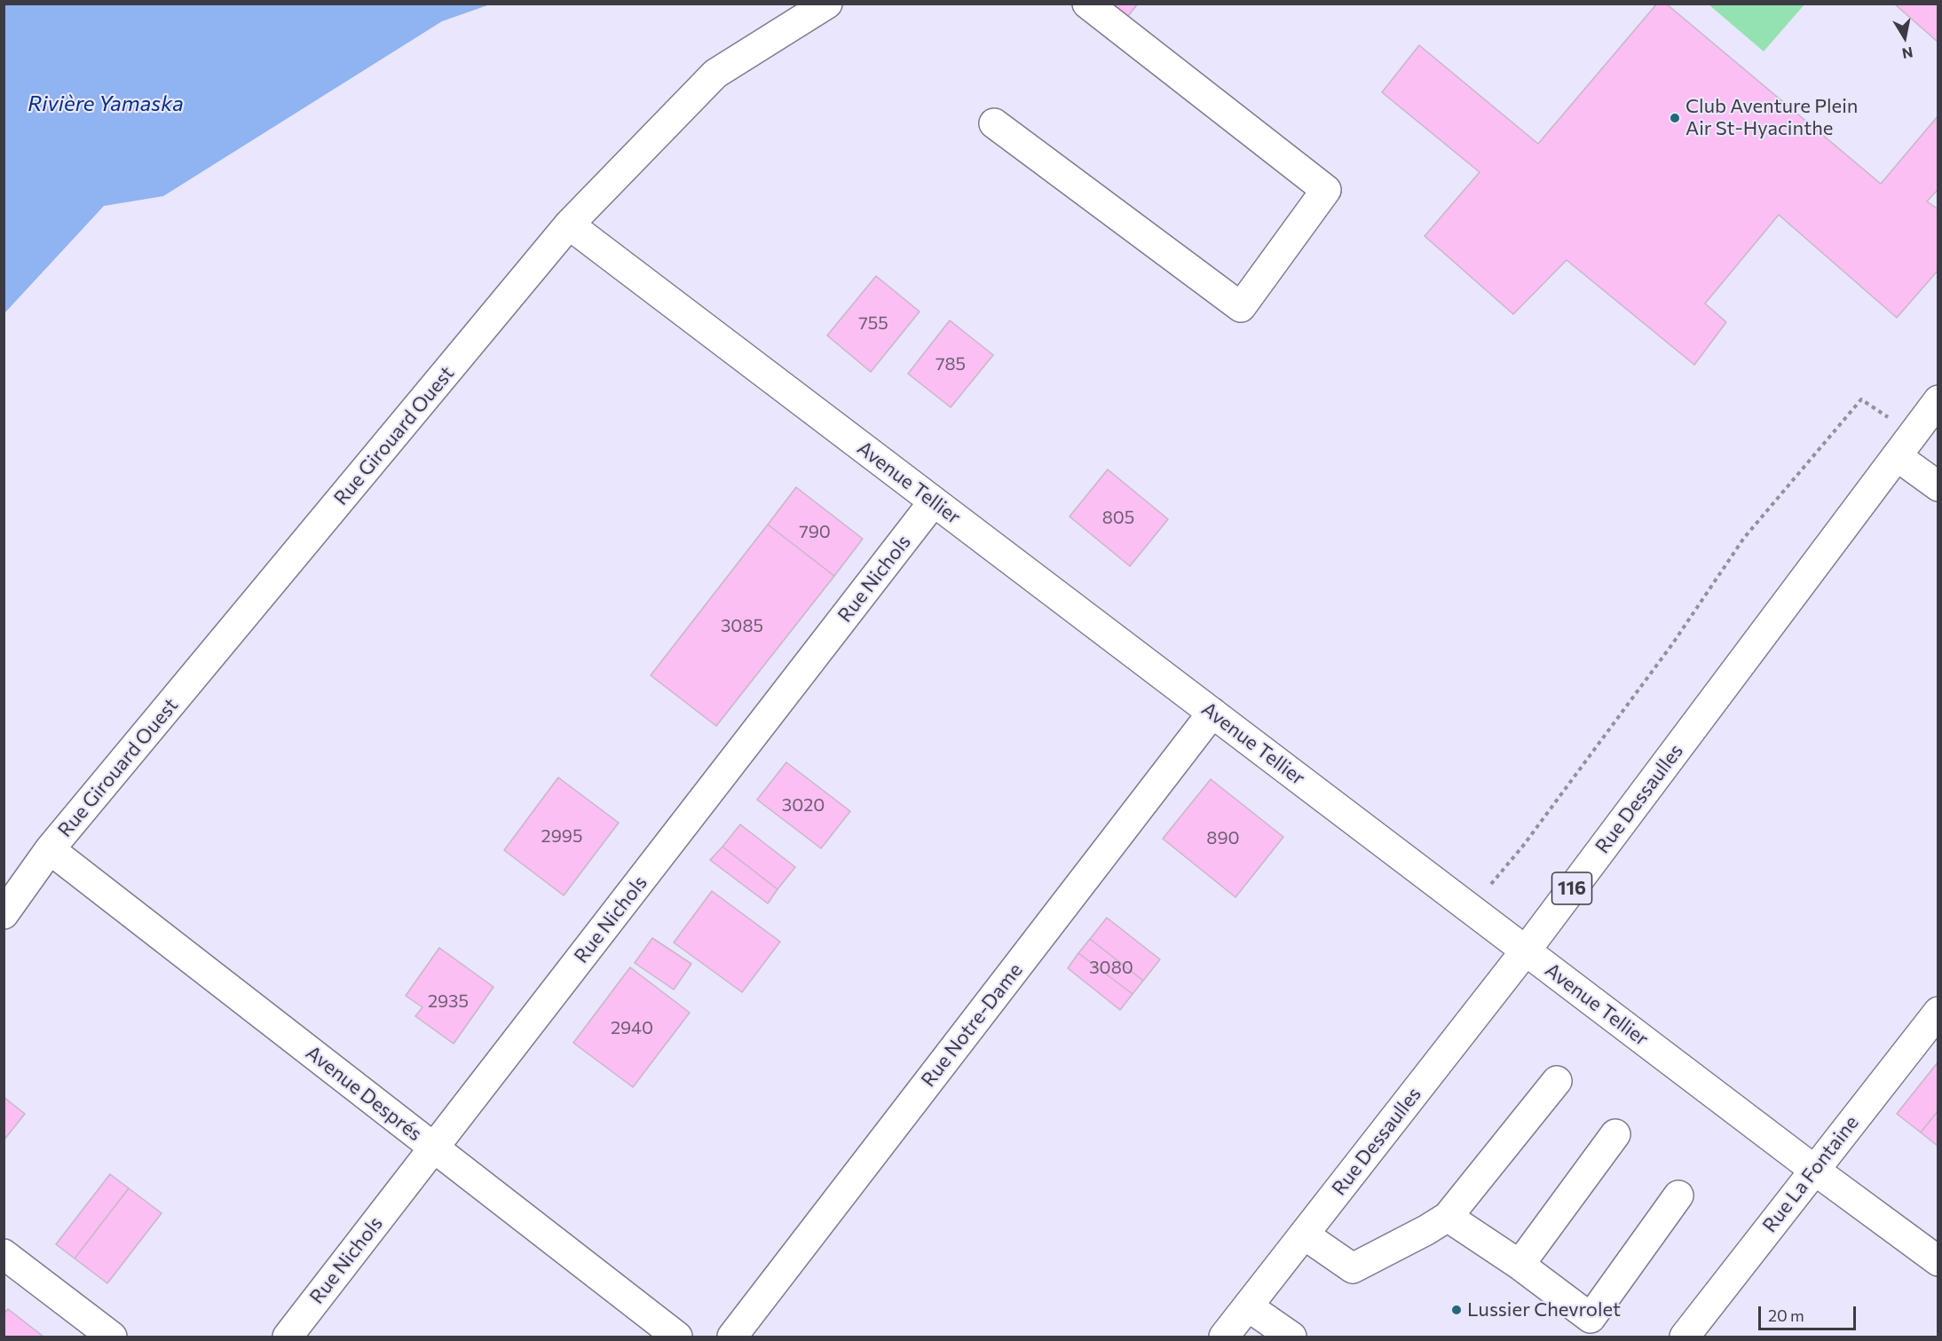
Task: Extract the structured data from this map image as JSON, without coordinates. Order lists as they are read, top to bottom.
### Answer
{
  "streets": {
    "street": [
      "Rue Girouard Ouest",
      "Avenue Tellier",
      "Rue Nichols",
      "Rue Dessaulles",
      "116",
      "Rue Notre-Dame",
      "Avenue Després",
      "Rue La Fontaine"
    ]
  },
  "crossings": [
    ["Rue Girouard Ouest", "Avenue Tellier"],
    ["Rue Girouard Ouest", "Avenue Després"],
    ["Avenue Tellier", "Rue Nichols"],
    ["Avenue Tellier", "Rue Dessaulles"],
    ["Avenue Tellier", "Rue Notre-Dame"],
    ["Avenue Tellier", "Rue La Fontaine"],
    ["Rue Nichols", "Avenue Després"]
  ],
  "water": ["Rivière Yamaska"],
  "places": ["Club Aventure Plein Air St-Hyacinthe", "Lussier Chevrolet"],
  "house_numbers": [
    "755",
    "785",
    "805",
    "790",
    "3085",
    "3020",
    "2995",
    "890",
    "3080",
    "2935",
    "2940"
  ],
  "scale_bar": "20 m",
  "north": "bottom"
}
